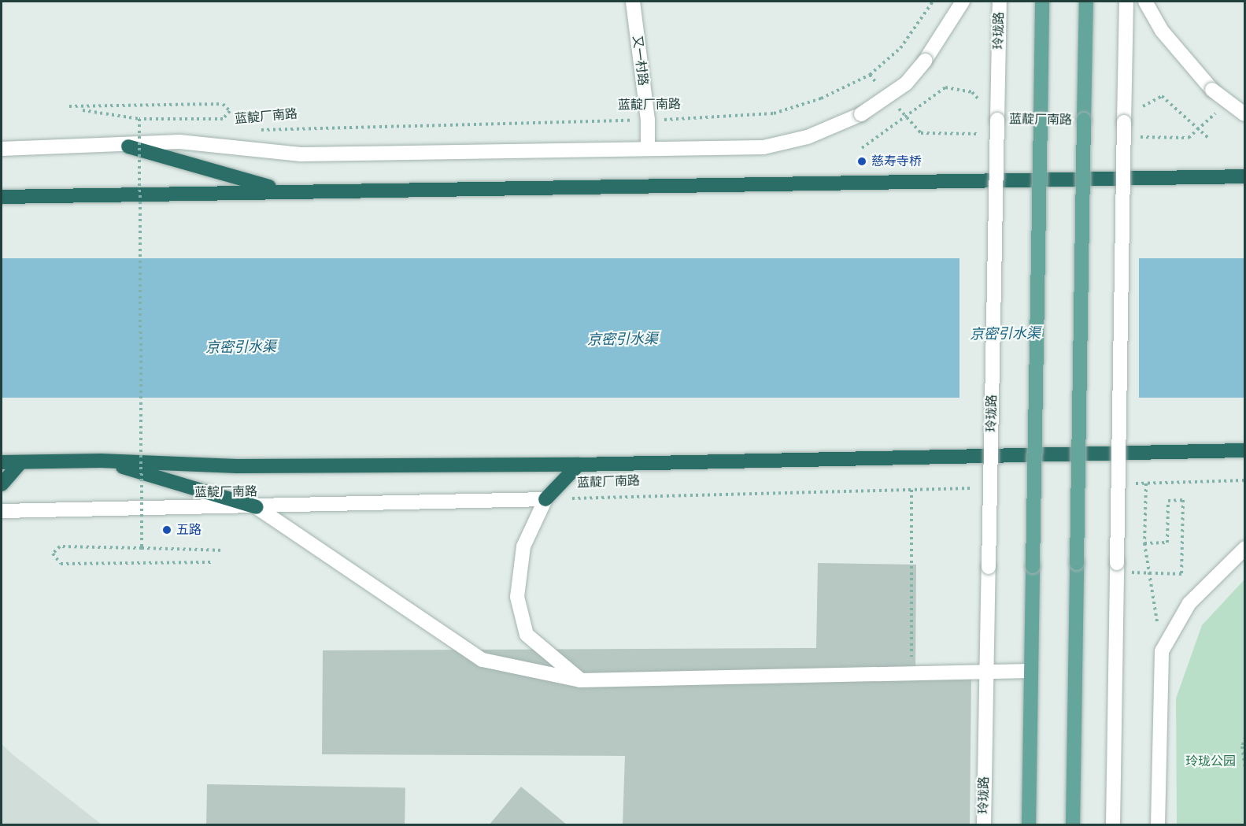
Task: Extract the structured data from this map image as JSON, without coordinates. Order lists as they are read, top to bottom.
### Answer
{
  "streets": {
    "highway": ["蓝靛厂南路"],
    "street": ["玲珑路", "又一村路"]
  },
  "crossings": [
    ["又一村路", "蓝靛厂南路"]
  ],
  "water": ["京密引水渠"],
  "parks": ["玲珑公园"],
  "places": ["慈寿寺桥", "五路"]
}
